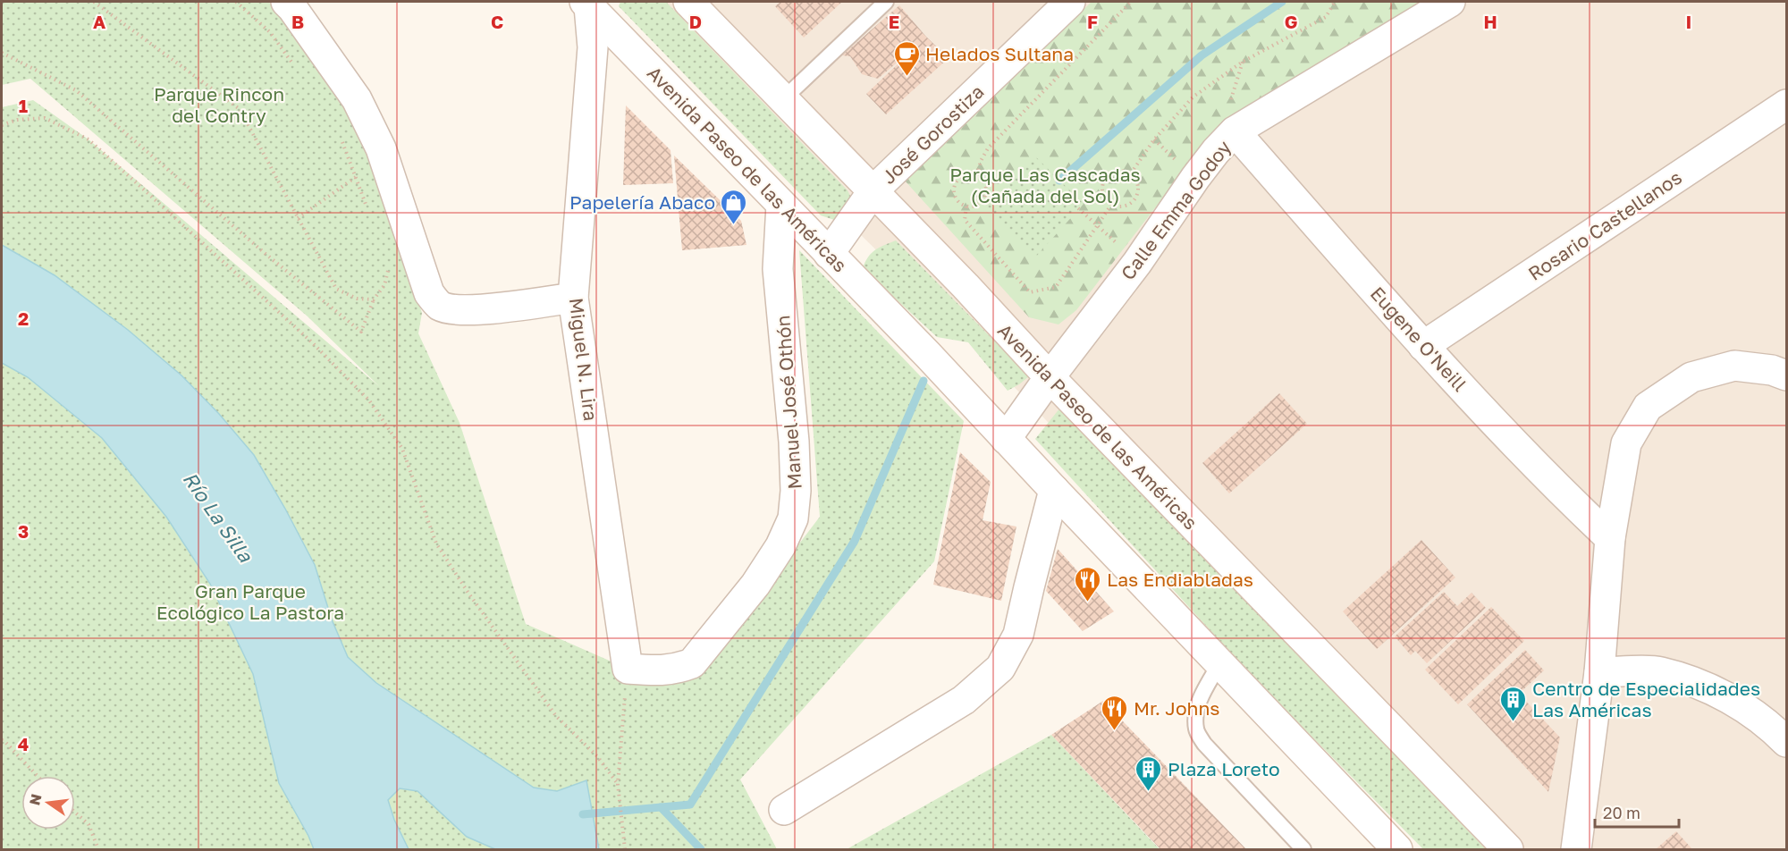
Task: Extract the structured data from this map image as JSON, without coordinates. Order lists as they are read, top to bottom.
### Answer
{
  "streets": {
    "street": [
      "José Gorostiza",
      "Avenida Paseo de las Américas",
      "Calle Emma Godoy",
      "Rosario Castellanos",
      "Eugene O'Neill",
      "Miguel N. Lira",
      "Manuel José Othón"
    ]
  },
  "crossings": [
    ["José Gorostiza", "Avenida Paseo de las Américas"],
    ["Avenida Paseo de las Américas", "Calle Emma Godoy"],
    ["Avenida Paseo de las Américas", "Miguel N. Lira"],
    ["Avenida Paseo de las Américas", "Manuel José Othón"],
    ["Calle Emma Godoy", "Eugene O'Neill"],
    ["Rosario Castellanos", "Eugene O'Neill"],
    ["Miguel N. Lira", "Manuel José Othón"]
  ],
  "water": ["Río La Silla"],
  "parks": ["Parque Rincon del Contry", "Parque Las Cascadas (Cañada del Sol)", "Gran Parque Ecológico La Pastora"],
  "places": {
    "cafe": ["Helados Sultana"],
    "shop": ["Papelería Abaco"],
    "restaurant": ["Las Endiabladas", "Mr. Johns"],
    "building": ["Centro de Especialidades Las Américas", "Plaza Loreto"]
  },
  "scale_bar": "20 m",
  "north": "left",
  "grid": {
    "columns": [
      "A",
      "B",
      "C",
      "D",
      "E",
      "F",
      "G",
      "H",
      "I"
    ],
    "rows": [
      "1",
      "2",
      "3",
      "4"
    ]
  }
}
